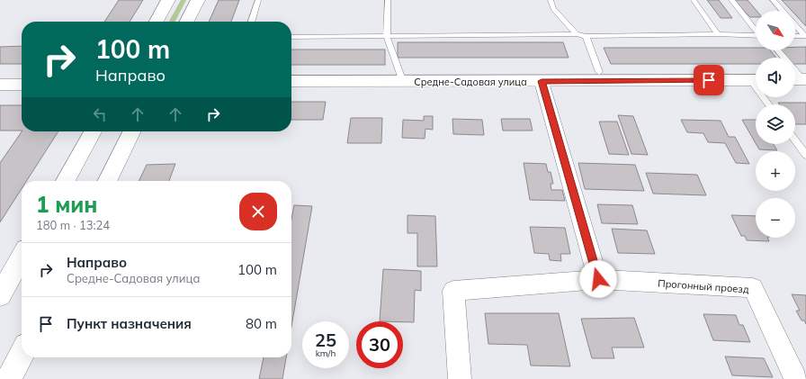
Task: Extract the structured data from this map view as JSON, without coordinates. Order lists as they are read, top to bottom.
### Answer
{
  "streets": {
    "street": ["Средне-Садовая улица", "Прогонный проезд"]
  },
  "north": "bottom right",
  "page": {
    "map_buttons": ["+", "−"],
    "turn": ["100 m", "Направо"],
    "heading": ["1 мин", "180 m · 13:24"],
    "list": [
      {
        "name": "Направо",
        "note": "Средне-Садовая улица",
        "value": "100 m"
      },
      {
        "name": "Пункт назначения",
        "value": "80 m"
      }
    ],
    "speed": "25 km/h",
    "limit": "30"
  }
}
